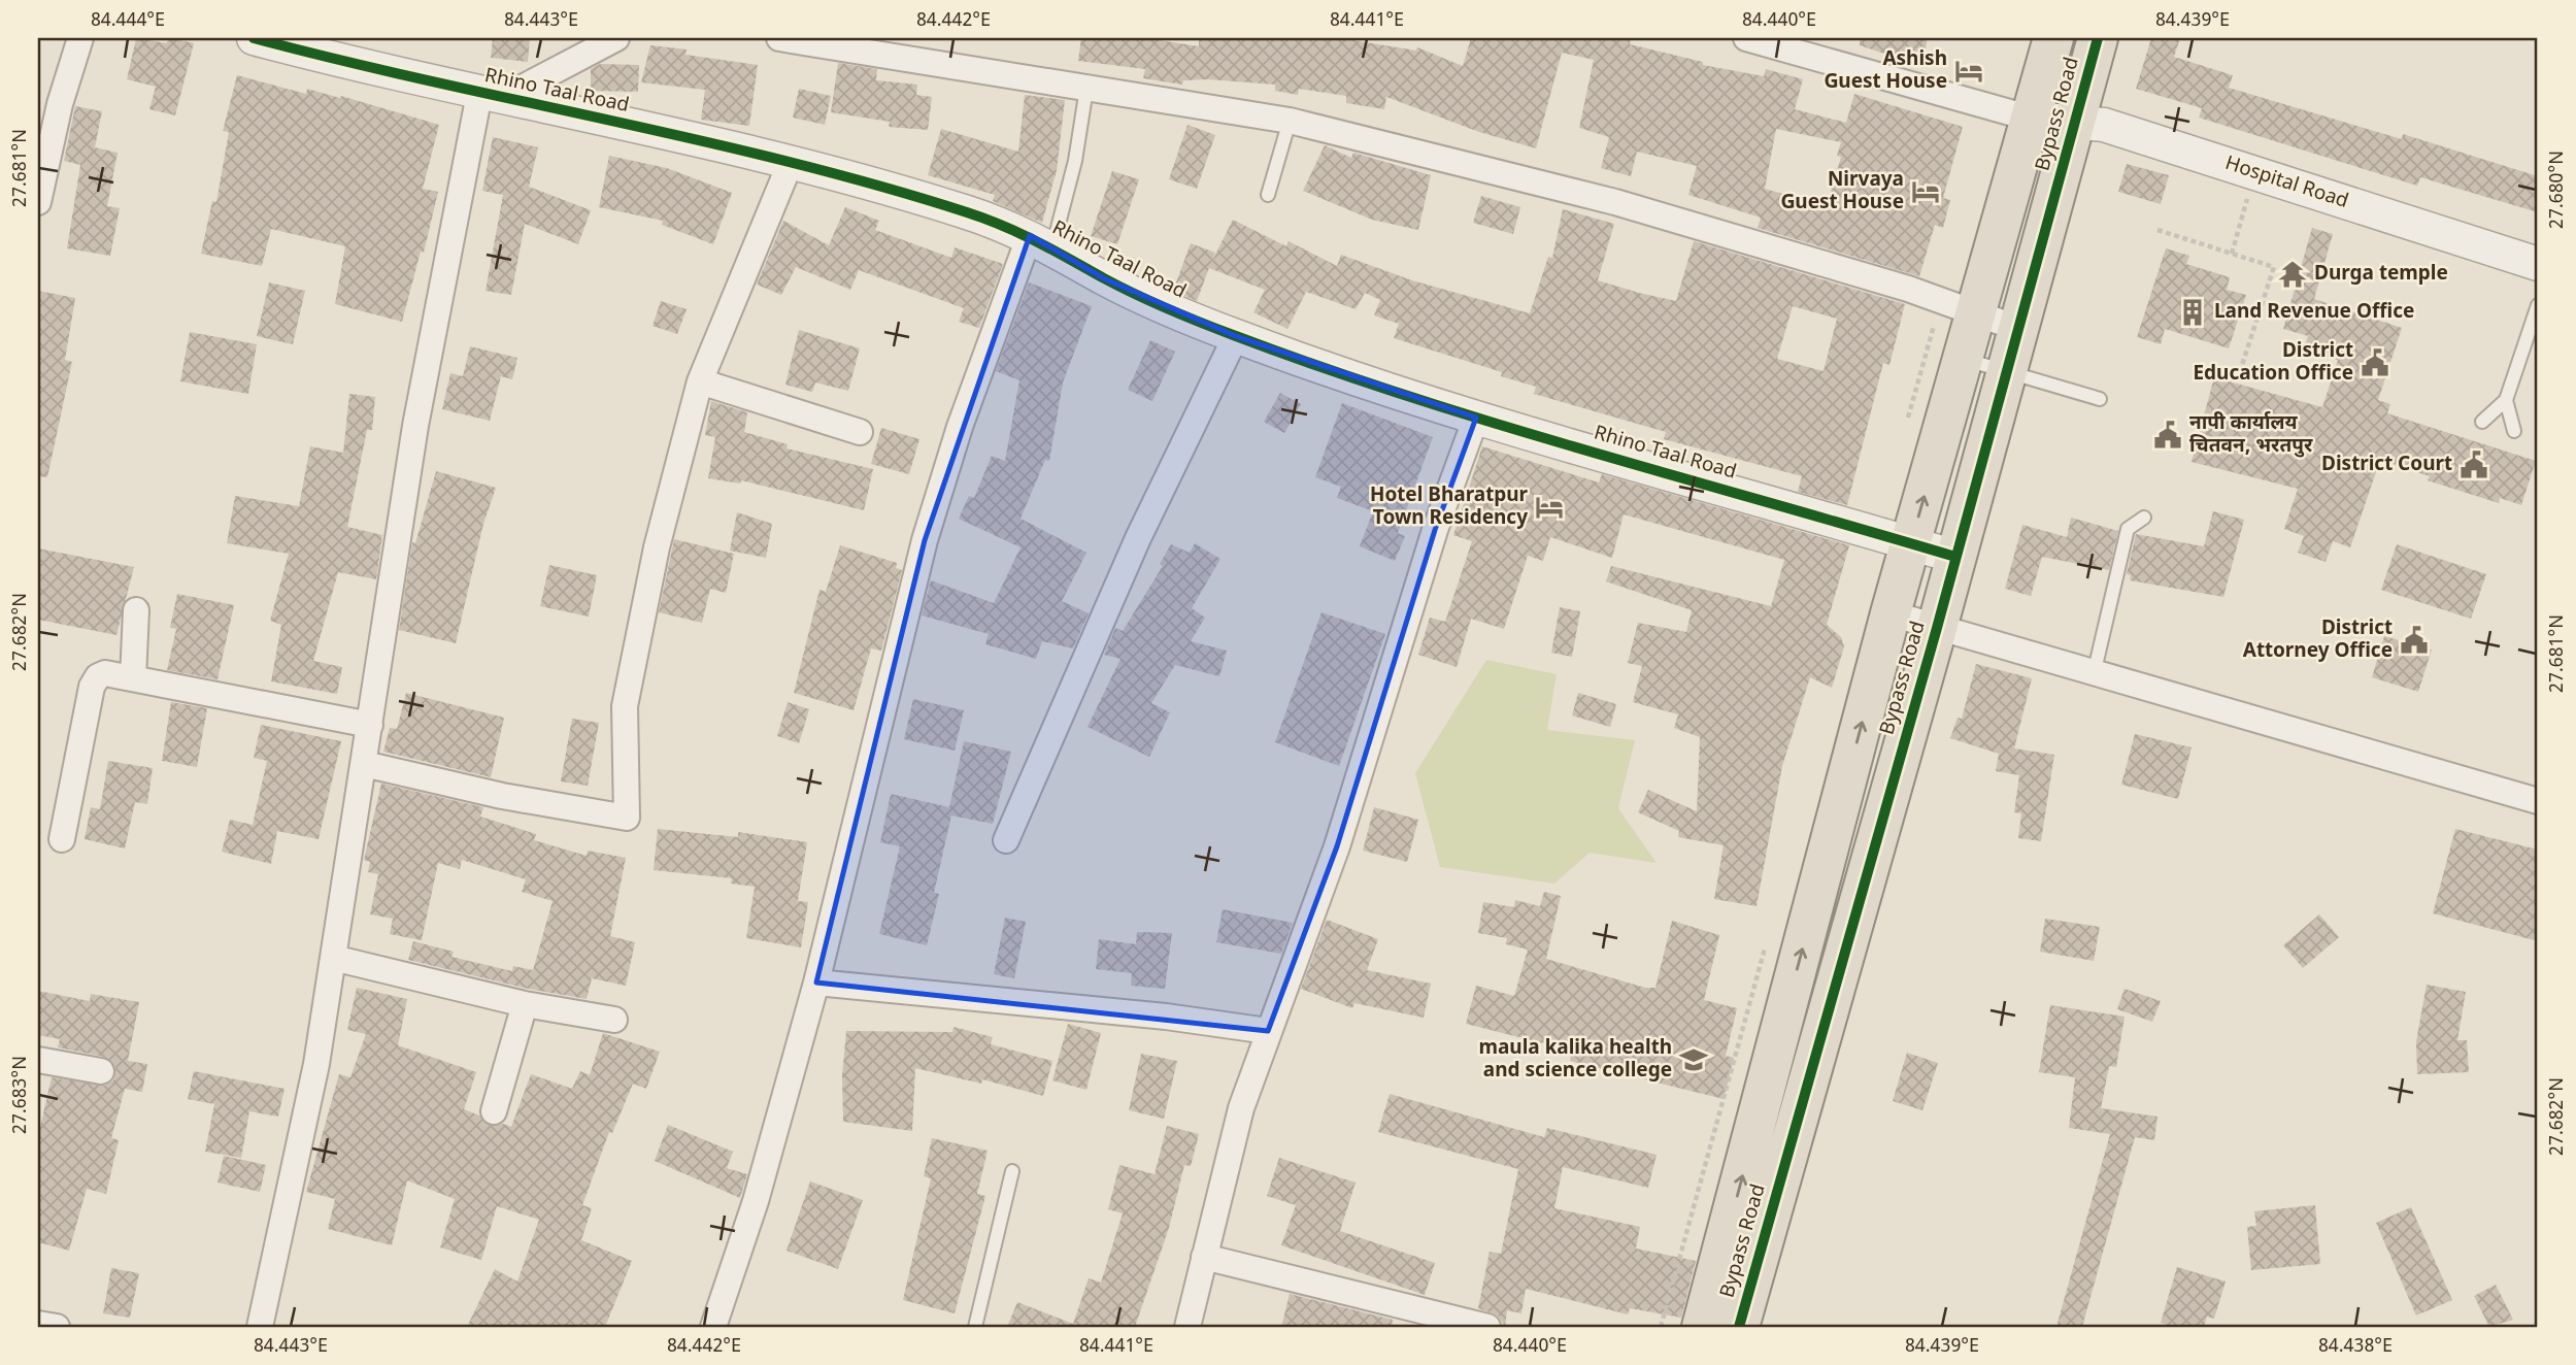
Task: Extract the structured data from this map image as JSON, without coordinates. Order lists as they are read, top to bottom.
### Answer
{
  "streets": {
    "highway": ["Bypass Road"],
    "street": ["Rhino Taal Road", "Hospital Road"]
  },
  "crossings": [
    ["Rhino Taal Road", "Bypass Road"],
    ["Bypass Road", "Hospital Road"]
  ],
  "places": {
    "hotel": ["Ashish Guest House", "Nirvaya Guest House", "Hotel Bharatpur Town Residency"],
    "temple": ["Durga temple"],
    "building": ["Land Revenue Office"],
    "public building": [
      "District Education Office",
      "नापी कार्यालय चितवन, भरतपुर",
      "District Court",
      "District Attorney Office"
    ],
    "school or university": ["maula kalika health and science college"]
  },
  "coordinates": [
    "84.444°E",
    "84.443°E",
    "84.442°E",
    "84.441°E",
    "84.440°E",
    "84.439°E",
    "27.681°N",
    "27.680°N",
    "27.682°N",
    "27.683°N",
    "84.438°E"
  ]
}
